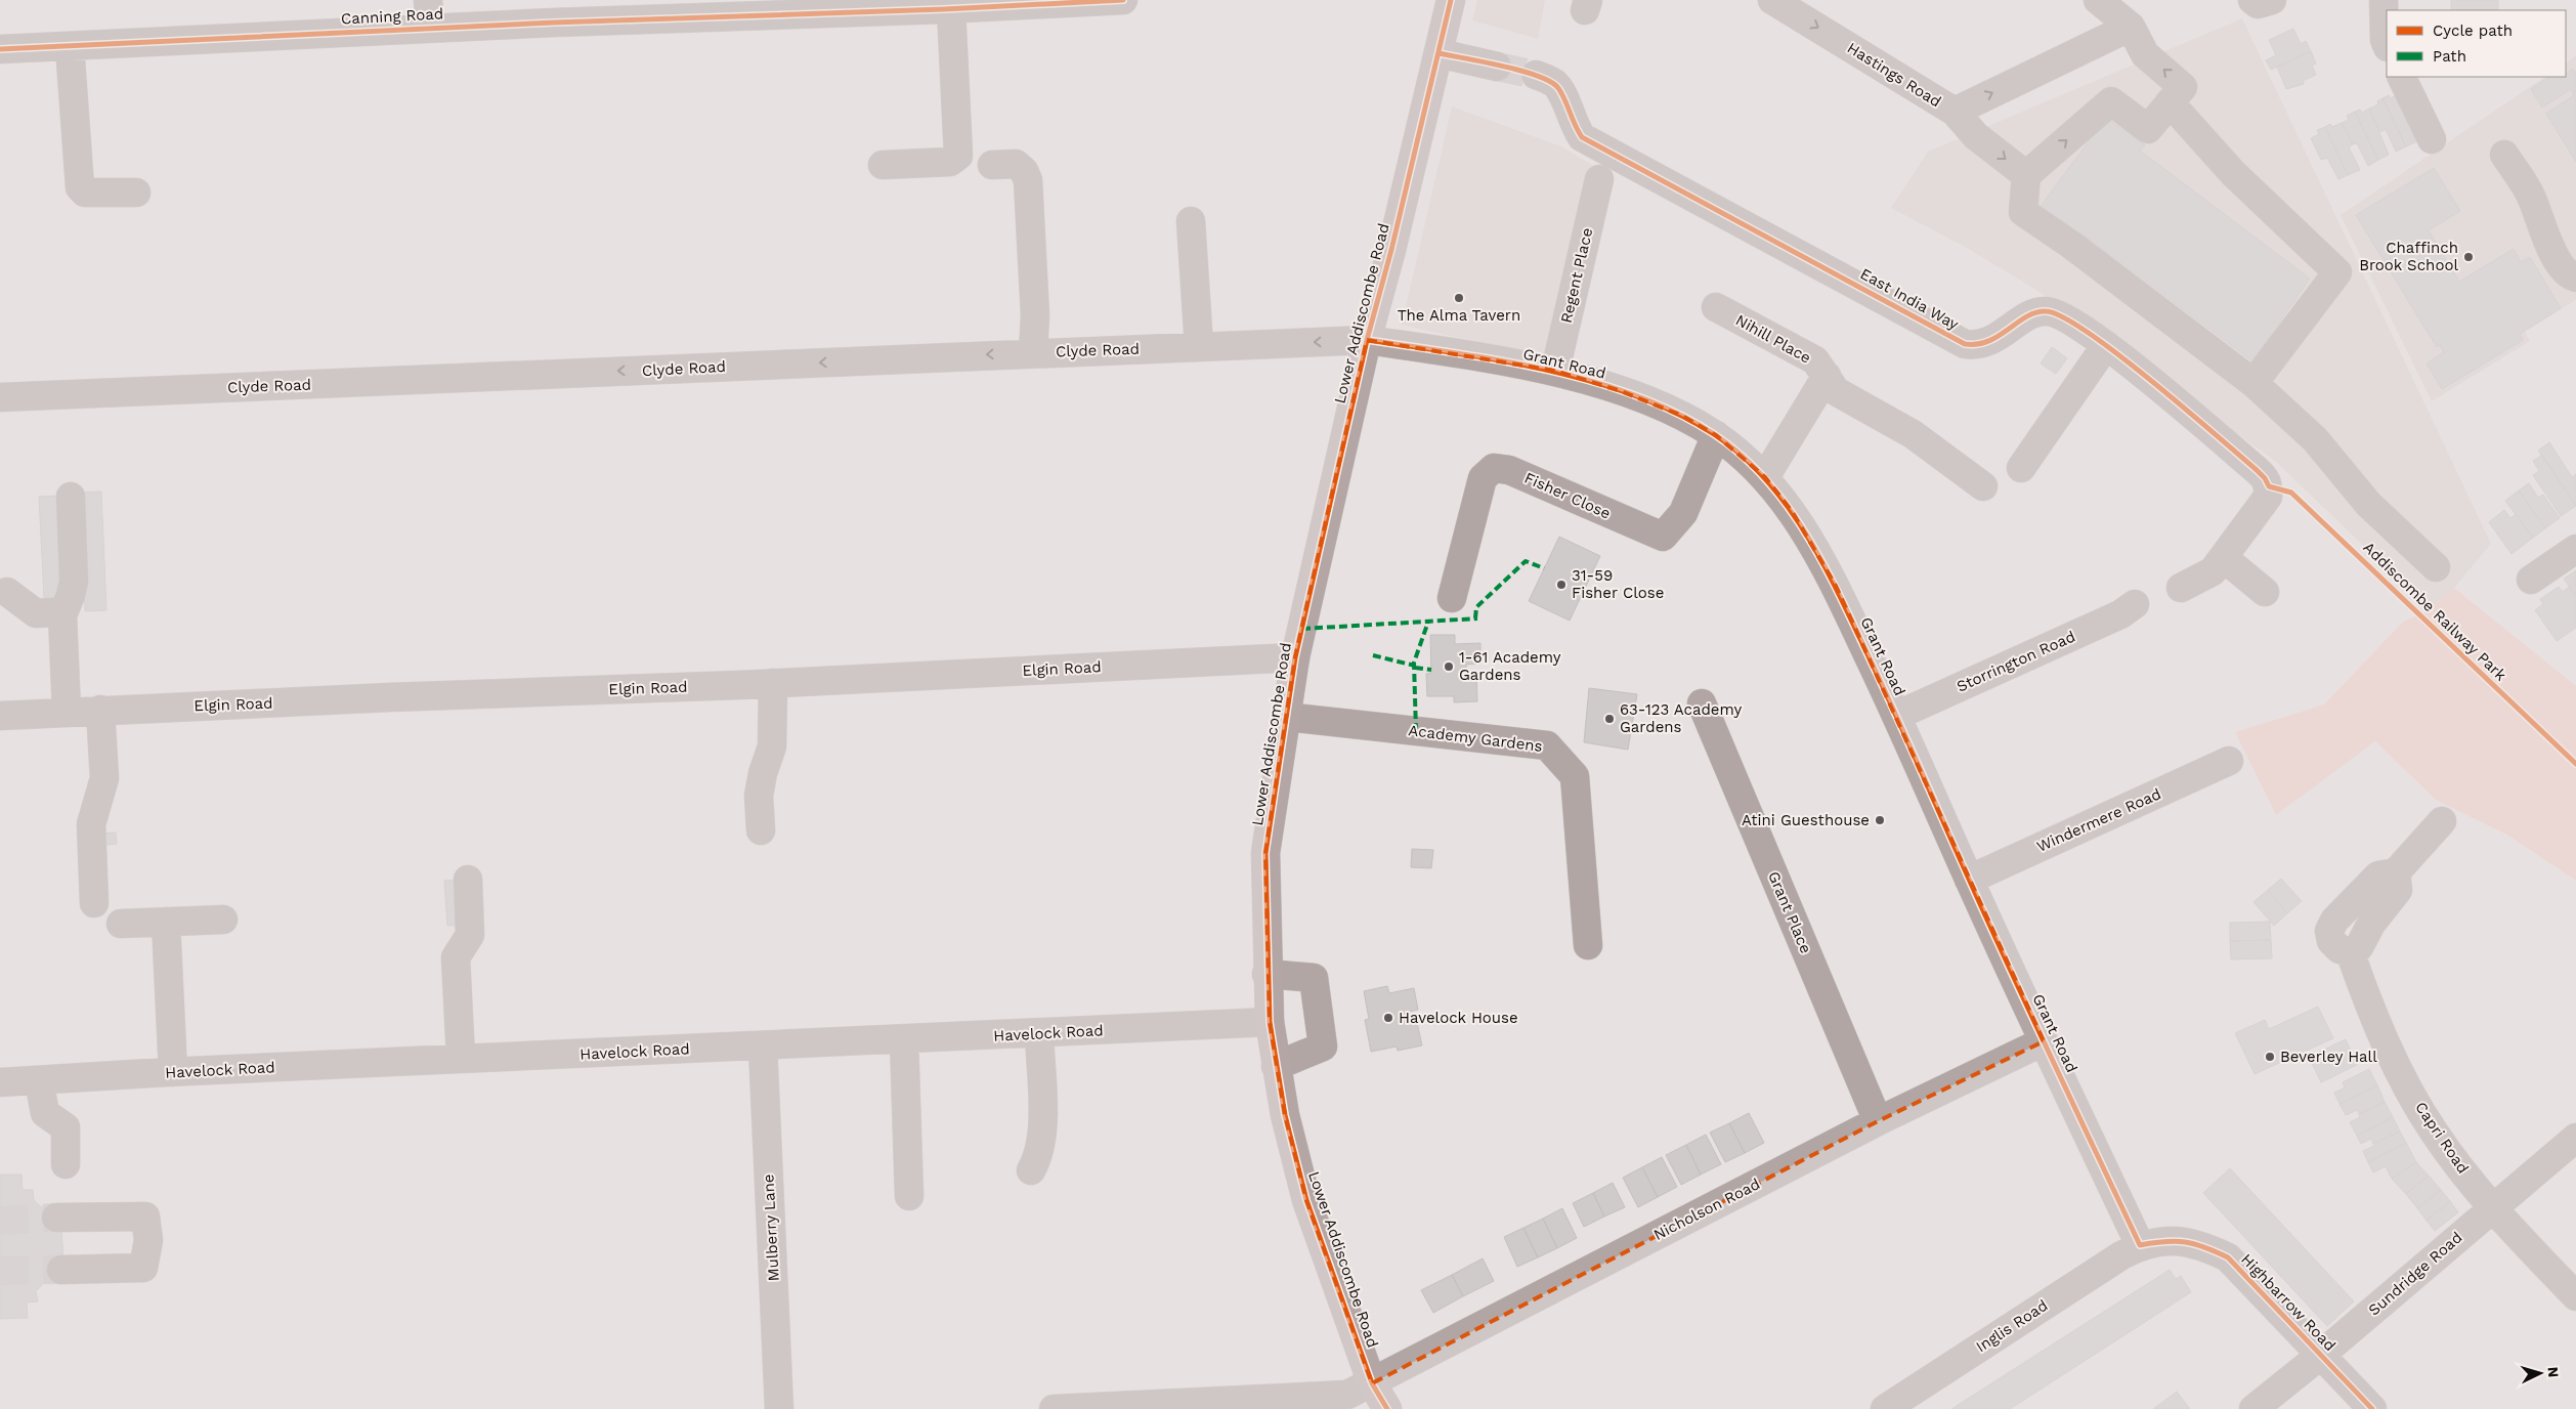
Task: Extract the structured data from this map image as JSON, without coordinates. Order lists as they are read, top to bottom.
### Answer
{
  "streets": {
    "main road": ["Lower Addiscombe Road"],
    "street": [
      "Canning Road",
      "Hastings Road",
      "Regent Place",
      "East India Way",
      "Nihill Place",
      "Clyde Road",
      "Grant Road",
      "Fisher Close",
      "Storrington Road",
      "Elgin Road",
      "Academy Gardens",
      "Windermere Road",
      "Grant Place",
      "Havelock Road",
      "Capri Road",
      "Nicholson Road",
      "Mulberry Lane",
      "Sundridge Road",
      "Highbarrow Road",
      "Inglis Road"
    ],
    "cycle path": ["Addiscombe Railway Park"]
  },
  "crossings": [
    ["Regent Place", "Grant Road"],
    ["Lower Addiscombe Road", "Clyde Road"],
    ["Lower Addiscombe Road", "Grant Road"],
    ["Lower Addiscombe Road", "Elgin Road"],
    ["Lower Addiscombe Road", "Academy Gardens"],
    ["Lower Addiscombe Road", "Havelock Road"],
    ["Lower Addiscombe Road", "Nicholson Road"],
    ["Nihill Place", "Grant Road"],
    ["Clyde Road", "Grant Road"],
    ["Grant Road", "Fisher Close"],
    ["Grant Road", "Storrington Road"],
    ["Grant Road", "Windermere Road"],
    ["Grant Road", "Nicholson Road"],
    ["Grant Road", "Highbarrow Road"],
    ["Grant Road", "Inglis Road"],
    ["Grant Place", "Nicholson Road"],
    ["Havelock Road", "Mulberry Lane"],
    ["Capri Road", "Sundridge Road"],
    ["Sundridge Road", "Highbarrow Road"],
    ["Highbarrow Road", "Inglis Road"]
  ],
  "one_way": ["Hastings Road", "Clyde Road"],
  "places": [
    "Chaffinch Brook School",
    "The Alma Tavern",
    "31-59 Fisher Close",
    "1-61 Academy Gardens",
    "63-123 Academy Gardens",
    "Atini Guesthouse",
    "Havelock House",
    "Beverley Hall"
  ],
  "legend": ["Cycle path", "Path"],
  "north": "right"
}
